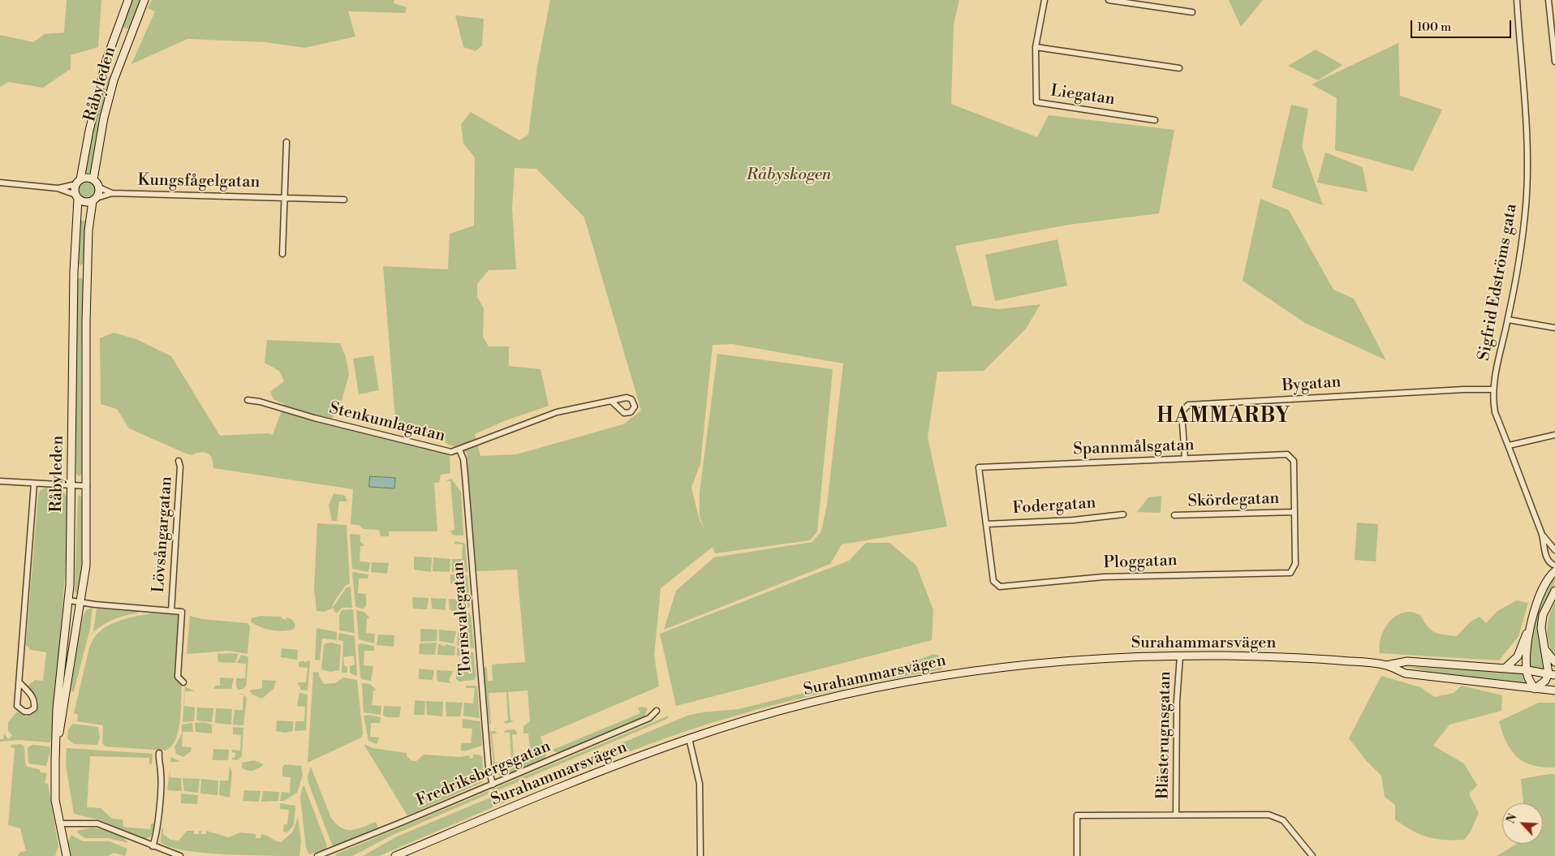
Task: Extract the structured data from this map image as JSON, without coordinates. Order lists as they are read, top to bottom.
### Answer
{
  "streets": {
    "main road": ["Råbyleden", "Surahammarsvägen"],
    "street": [
      "Liegatan",
      "Kungsfågelgatan",
      "Sigfrid Edströms gata",
      "Bygatan",
      "Stenkumlagatan",
      "Spannmålsgatan",
      "Skördegatan",
      "Fodergatan",
      "Lövsångargatan",
      "Ploggatan",
      "Tornsvalegatan",
      "Blästerugnsgatan",
      "Fredriksbergsgatan"
    ]
  },
  "crossings": [
    ["Råbyleden", "Kungsfågelgatan"],
    ["Råbyleden", "Lövsångargatan"],
    ["Sigfrid Edströms gata", "Bygatan"],
    ["Bygatan", "Spannmålsgatan"],
    ["Stenkumlagatan", "Tornsvalegatan"],
    ["Spannmålsgatan", "Skördegatan"],
    ["Spannmålsgatan", "Fodergatan"],
    ["Spannmålsgatan", "Ploggatan"],
    ["Skördegatan", "Ploggatan"],
    ["Fodergatan", "Ploggatan"],
    ["Tornsvalegatan", "Fredriksbergsgatan"],
    ["Surahammarsvägen", "Blästerugnsgatan"]
  ],
  "districts": ["HAMMARBY"],
  "parks": ["Råbyskogen"],
  "scale_bar": "100 m",
  "north": "top left"
}
